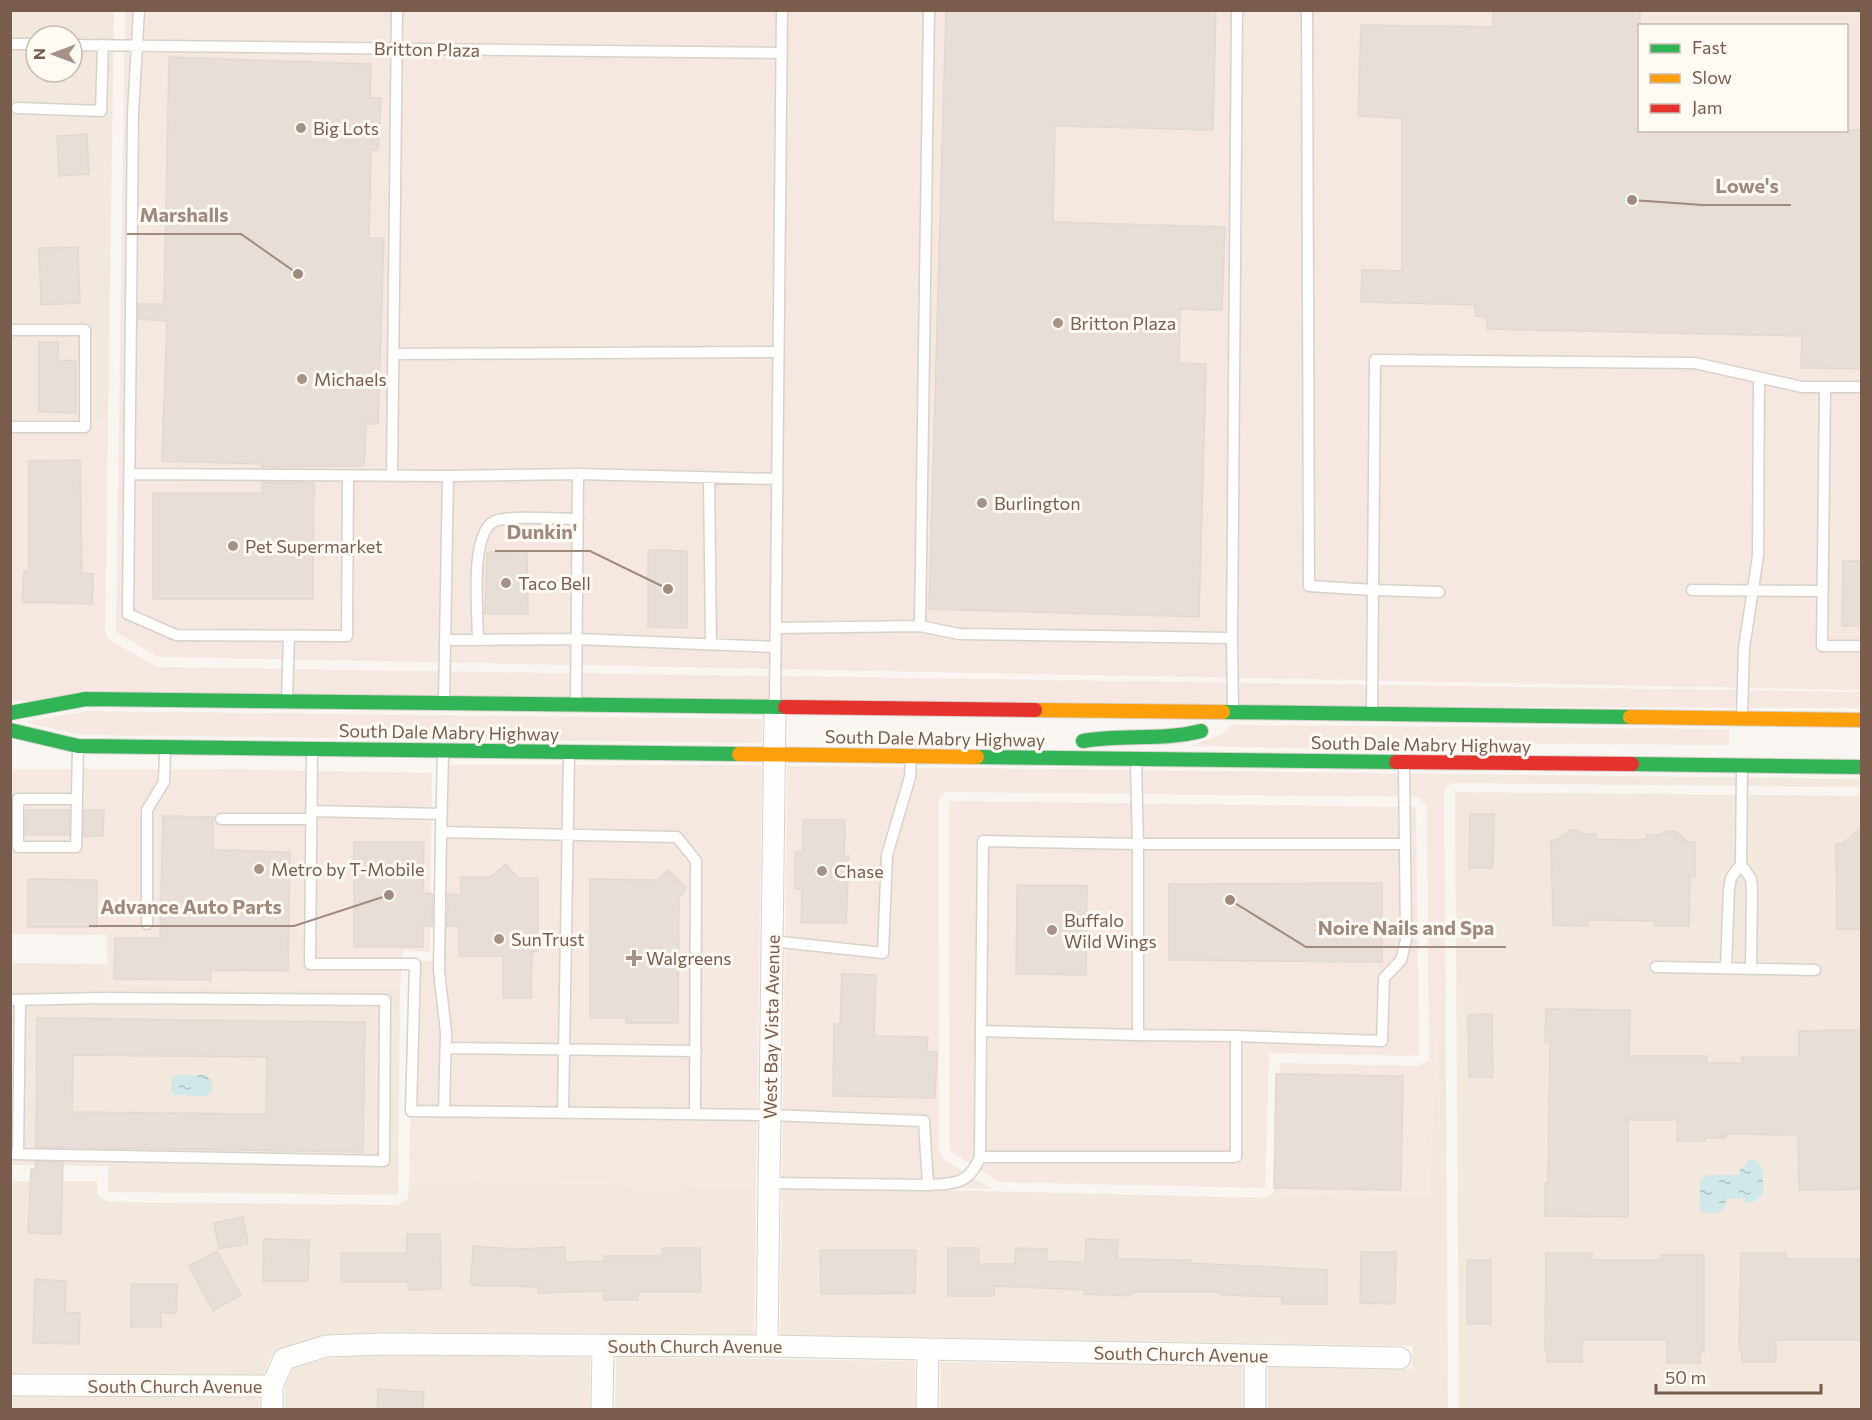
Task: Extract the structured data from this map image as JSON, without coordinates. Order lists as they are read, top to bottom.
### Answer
{
  "streets": {
    "main road": ["South Dale Mabry Highway"],
    "street": ["West Bay Vista Avenue", "South Church Avenue"],
    "lane": ["Britton Plaza"]
  },
  "crossings": [
    ["South Dale Mabry Highway", "West Bay Vista Avenue"],
    ["West Bay Vista Avenue", "South Church Avenue"]
  ],
  "places": {
    "other": [
      "Big Lots",
      "Lowe's",
      "Marshalls",
      "Britton Plaza",
      "Michaels",
      "Burlington",
      "Pet Supermarket",
      "Taco Bell",
      "Dunkin'",
      "Metro by T-Mobile",
      "Chase",
      "Advance Auto Parts",
      "Noire Nails and Spa",
      "Buffalo Wild Wings",
      "SunTrust"
    ],
    "health": ["Walgreens"]
  },
  "legend": ["Fast", "Slow", "Jam"],
  "scale_bar": "50 m",
  "north": "left"
}
